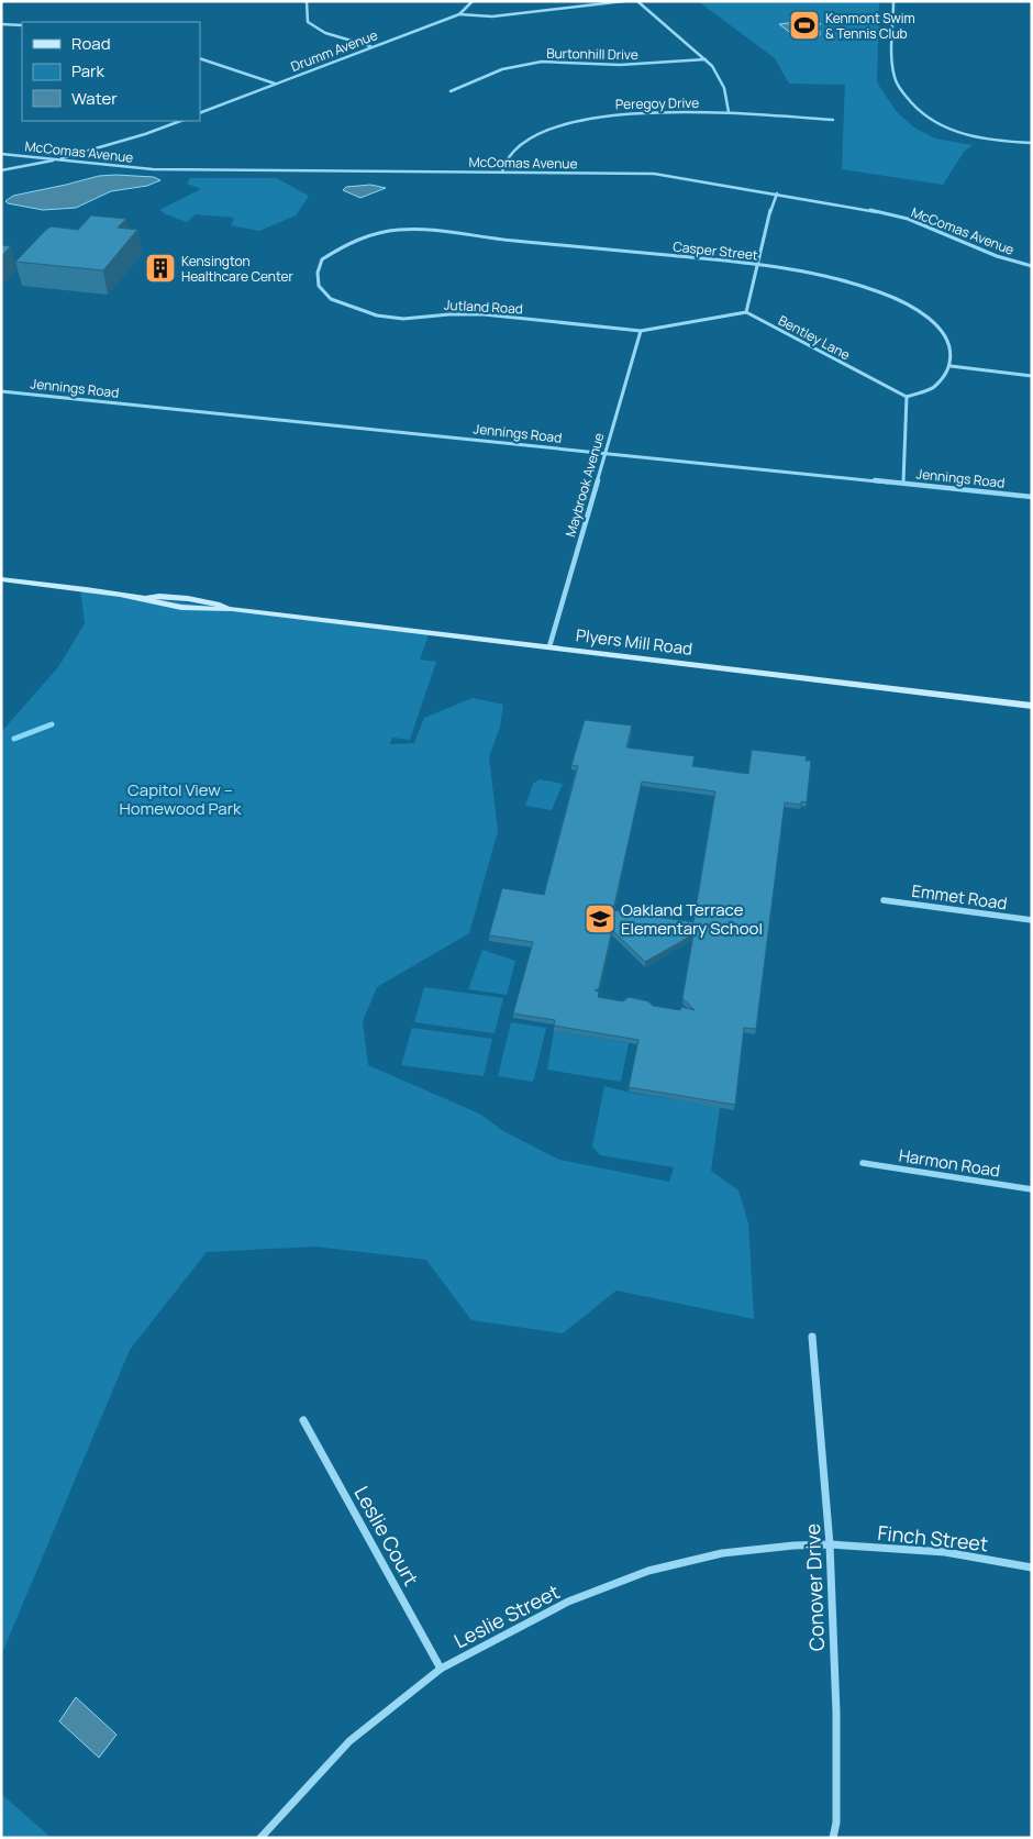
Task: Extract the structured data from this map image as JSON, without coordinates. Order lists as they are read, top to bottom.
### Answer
{
  "streets": {
    "street": [
      "Drumm Avenue",
      "Burtonhill Drive",
      "Peregoy Drive",
      "McComas Avenue",
      "Casper Street",
      "Jutland Road",
      "Bentley Lane",
      "Jennings Road",
      "Maybrook Avenue",
      "Plyers Mill Road",
      "Emmet Road",
      "Harmon Road",
      "Leslie Court",
      "Finch Street",
      "Conover Drive",
      "Leslie Street"
    ]
  },
  "crossings": [
    ["Peregoy Drive", "McComas Avenue"],
    ["Casper Street", "Jutland Road"],
    ["Jutland Road", "Bentley Lane"],
    ["Jutland Road", "Maybrook Avenue"],
    ["Jennings Road", "Maybrook Avenue"],
    ["Maybrook Avenue", "Plyers Mill Road"],
    ["Leslie Court", "Leslie Street"],
    ["Finch Street", "Conover Drive"],
    ["Finch Street", "Leslie Street"],
    ["Conover Drive", "Leslie Street"]
  ],
  "parks": ["Capitol View – Homewood Park"],
  "places": {
    "sports": ["Kenmont Swim & Tennis Club"],
    "building": ["Kensington Healthcare Center"],
    "school or university": ["Oakland Terrace Elementary School"]
  },
  "legend": ["Road", "Park", "Water"]
}
